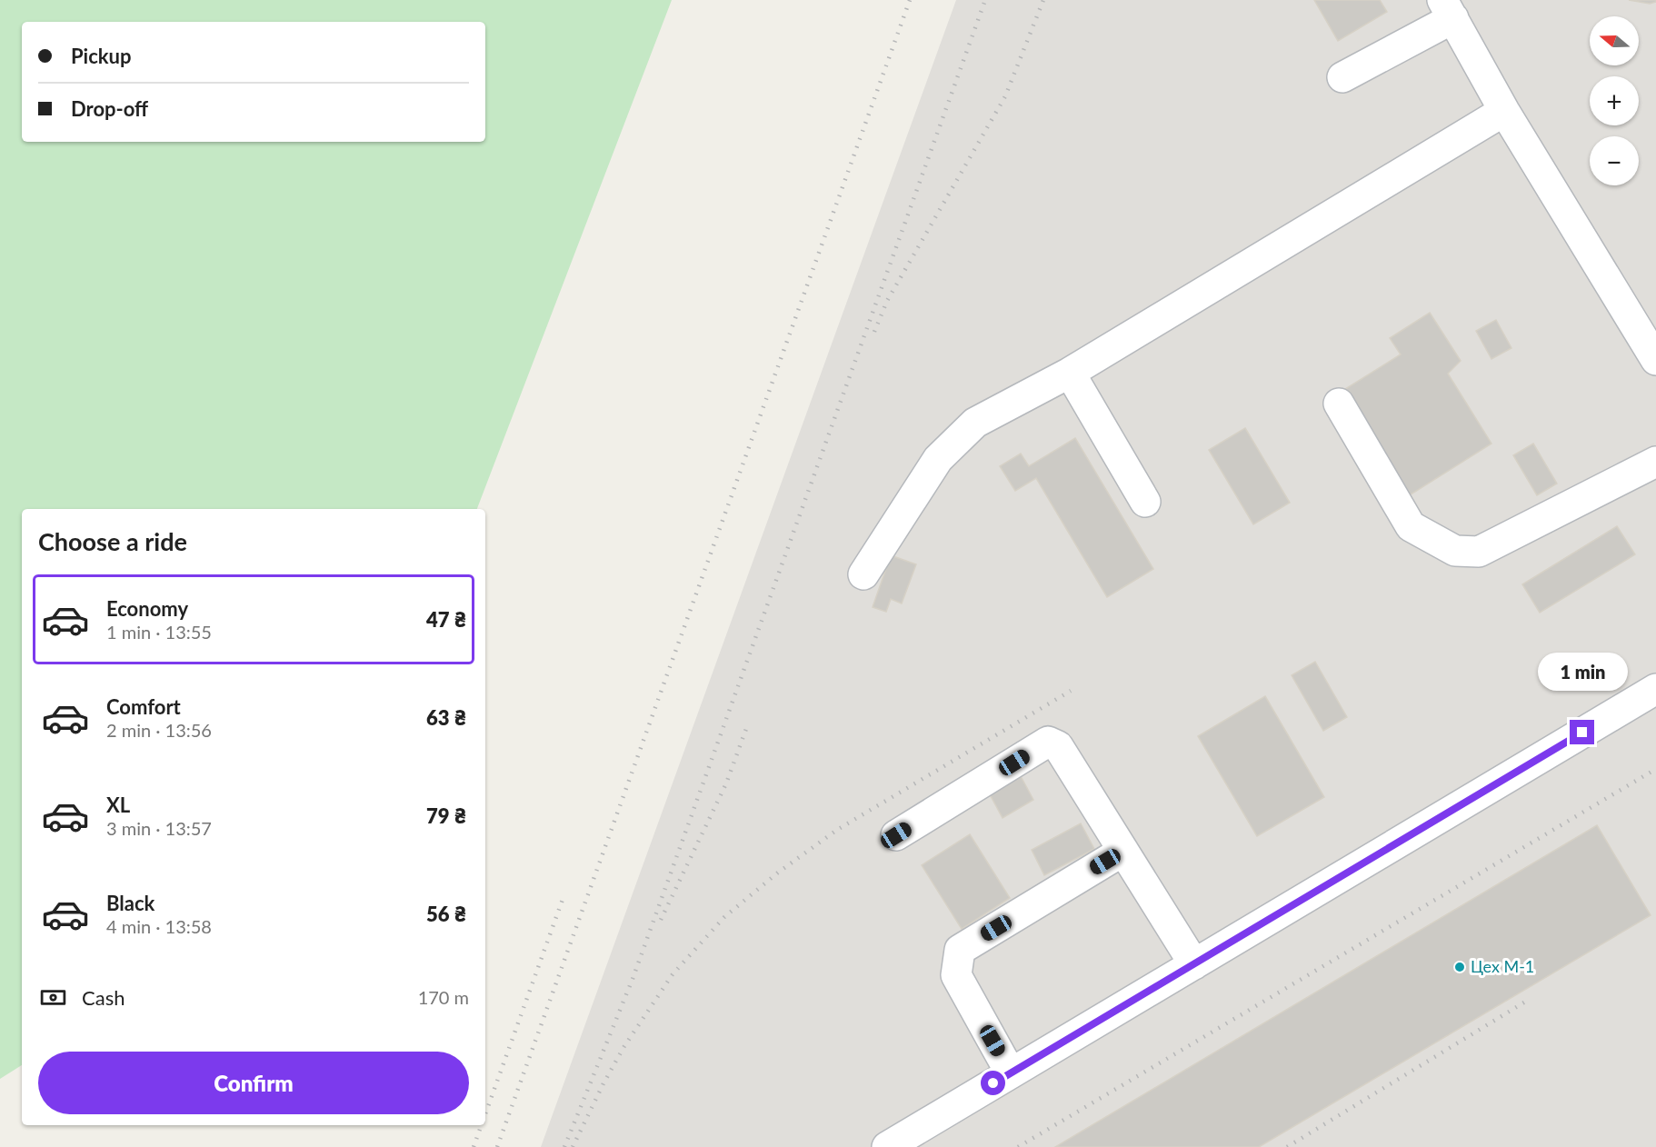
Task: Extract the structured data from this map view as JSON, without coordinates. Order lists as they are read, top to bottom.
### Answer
{
  "places": ["Цех М-1"],
  "north": "left",
  "page": {
    "map_buttons": ["+", "−"],
    "banner": ["Pickup", "Drop-off"],
    "heading": "Choose a ride",
    "list": [
      {
        "name": "Economy",
        "note": "1 min · 13:55",
        "value": "47 ₴"
      },
      {
        "name": "Comfort",
        "note": "2 min · 13:56",
        "value": "63 ₴"
      },
      {
        "name": "XL",
        "note": "3 min · 13:57",
        "value": "79 ₴"
      },
      {
        "name": "Black",
        "note": "4 min · 13:58",
        "value": "56 ₴"
      }
    ],
    "bubble": "1 min",
    "pay": ["Cash", "170 m"],
    "buttons": "Confirm"
  }
}
